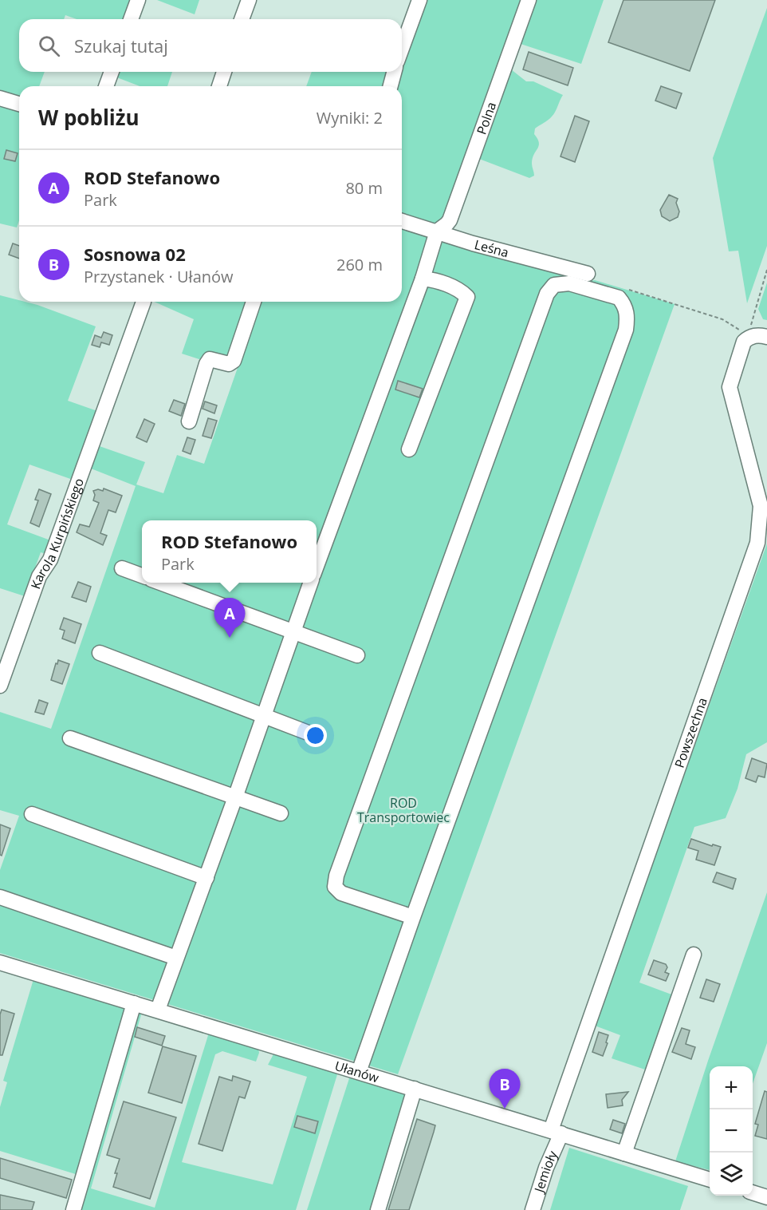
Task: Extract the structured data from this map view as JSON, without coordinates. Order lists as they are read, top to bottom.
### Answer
{
  "streets": {
    "street": [
      "Polna",
      "Leśna",
      "Karola Kurpińskiego",
      "Powszechna",
      "Ułanów",
      "Jemioły"
    ]
  },
  "crossings": [
    ["Polna", "Leśna"],
    ["Powszechna", "Ułanów"],
    ["Powszechna", "Jemioły"],
    ["Ułanów", "Jemioły"]
  ],
  "parks": ["ROD Transportowiec"],
  "page": {
    "search": "Szukaj tutaj",
    "heading": ["W pobliżu", "Wyniki: 2"],
    "list": [
      {
        "mark": "A",
        "name": "ROD Stefanowo",
        "note": "Park",
        "value": "80 m"
      },
      {
        "mark": "B",
        "name": "Sosnowa 02",
        "note": "Przystanek · Ułanów",
        "value": "260 m"
      }
    ],
    "popup": ["ROD Stefanowo", "Park"],
    "pins": ["A", "B"],
    "map_buttons": ["+", "−"]
  }
}
